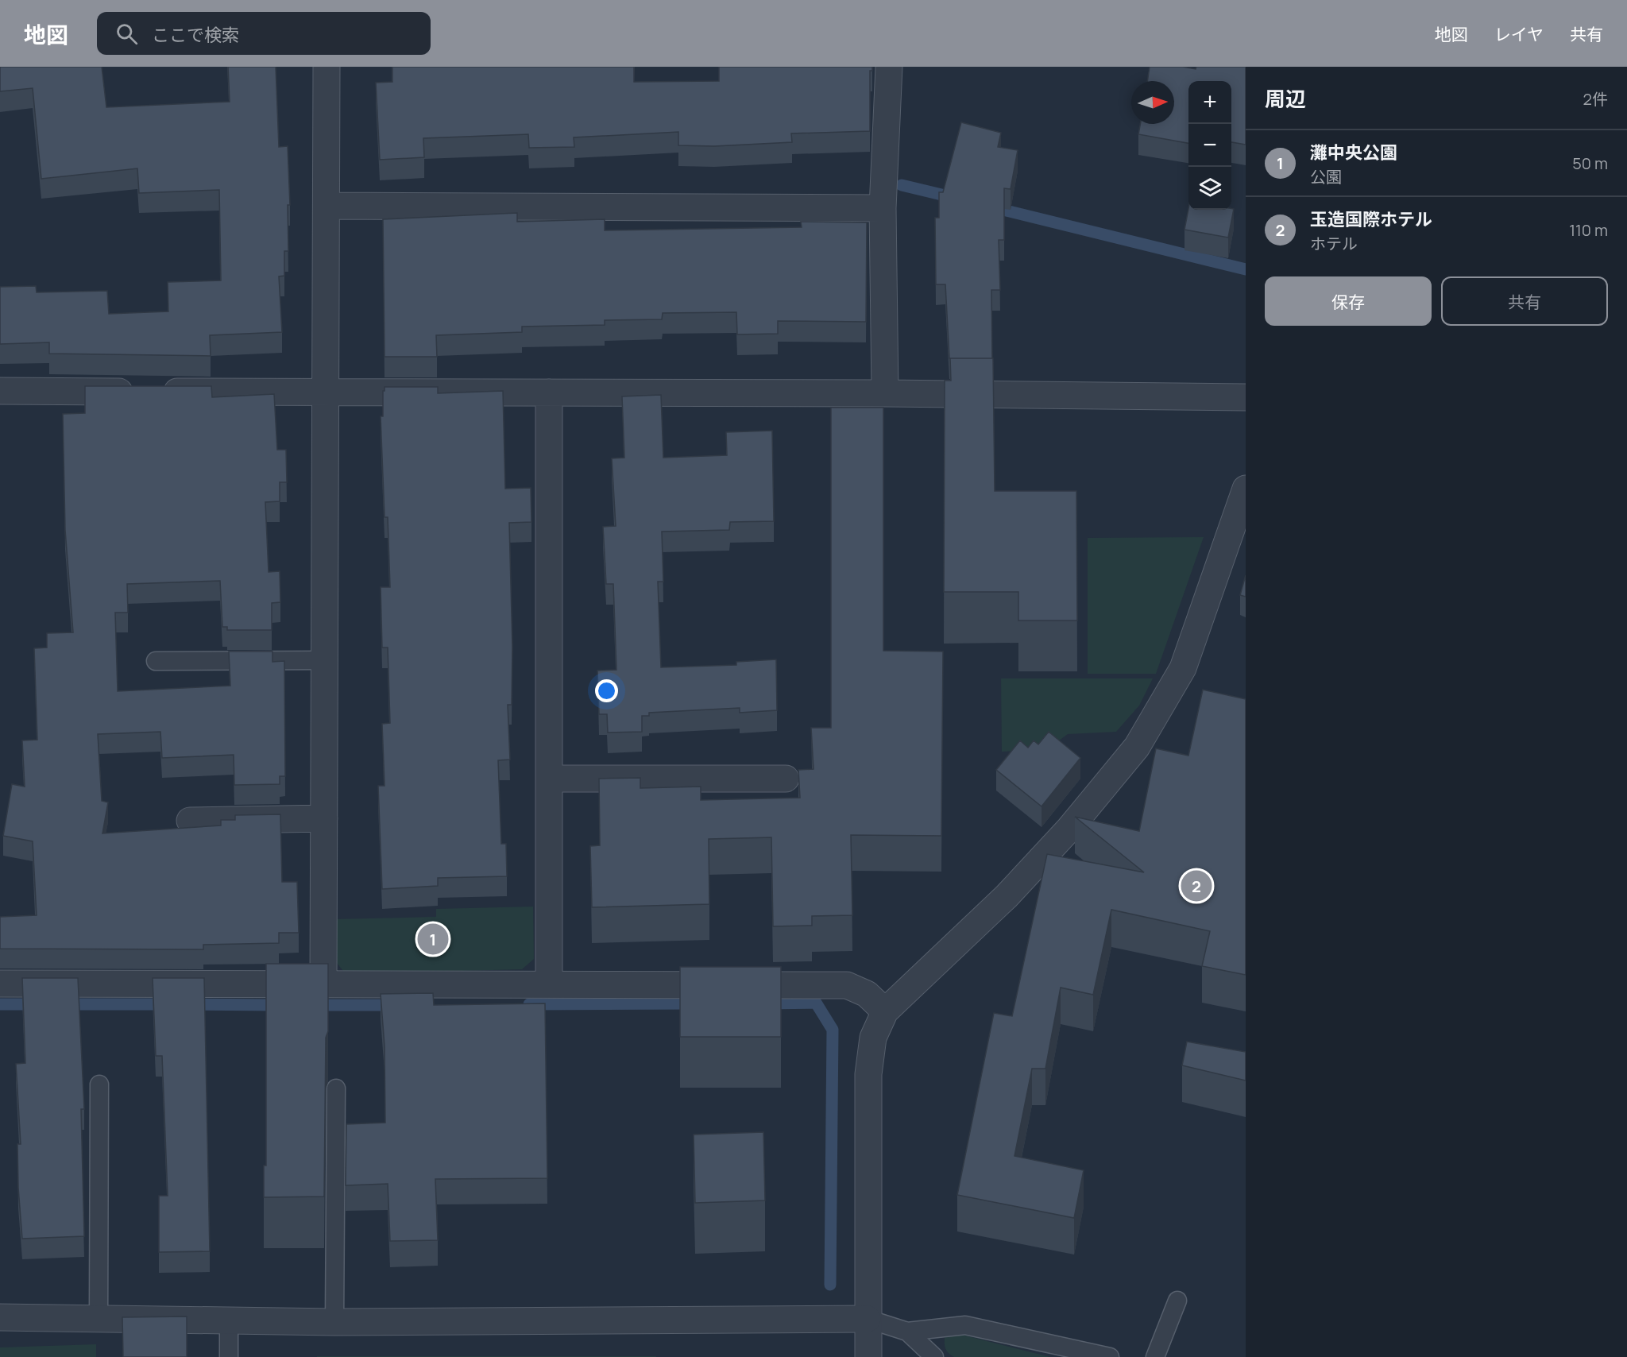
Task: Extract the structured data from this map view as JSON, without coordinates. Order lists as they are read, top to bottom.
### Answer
{
  "north": "right",
  "page": {
    "header": "地図",
    "search": "ここで検索",
    "nav": ["地図", "レイヤ", "共有"],
    "heading": ["周辺", "2件"],
    "map_buttons": ["+", "−"],
    "list": [
      {
        "mark": "1",
        "name": "灘中央公園",
        "note": "公園",
        "value": "50 m"
      },
      {
        "mark": "2",
        "name": "玉造国際ホテル",
        "note": "ホテル",
        "value": "110 m"
      }
    ],
    "buttons": ["保存", "共有"],
    "pins": ["2", "1"]
  }
}
